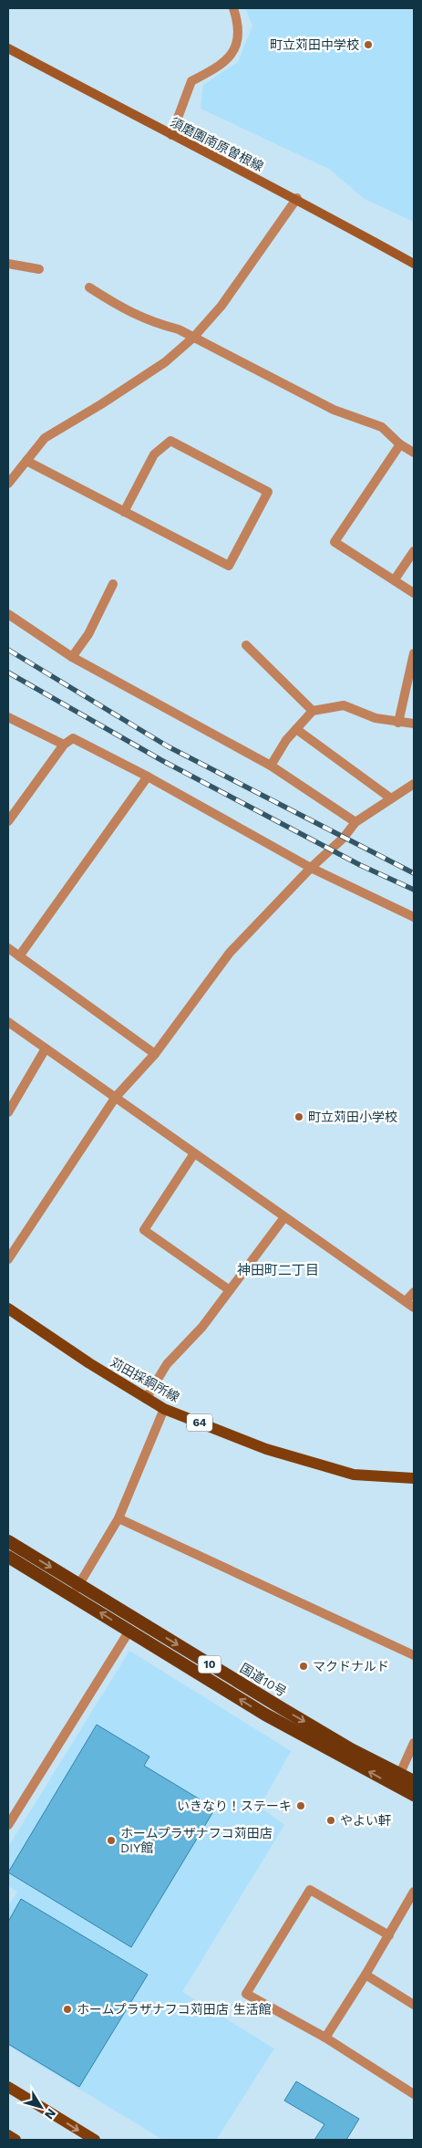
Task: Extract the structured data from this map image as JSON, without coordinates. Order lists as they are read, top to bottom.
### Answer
{
  "streets": {
    "highway": ["10", "国道10号"],
    "main road": ["須磨園南原曽根線", "苅田採銅所線", "64"]
  },
  "districts": ["神田町二丁目"],
  "places": [
    "町立苅田中学校",
    "町立苅田小学校",
    "マクドナルド",
    "いきなり！ステーキ",
    "やよい軒",
    "ホームプラザナフコ苅田店 DIY館",
    "ホームプラザナフコ苅田店 生活館"
  ],
  "north": "bottom right"
}
